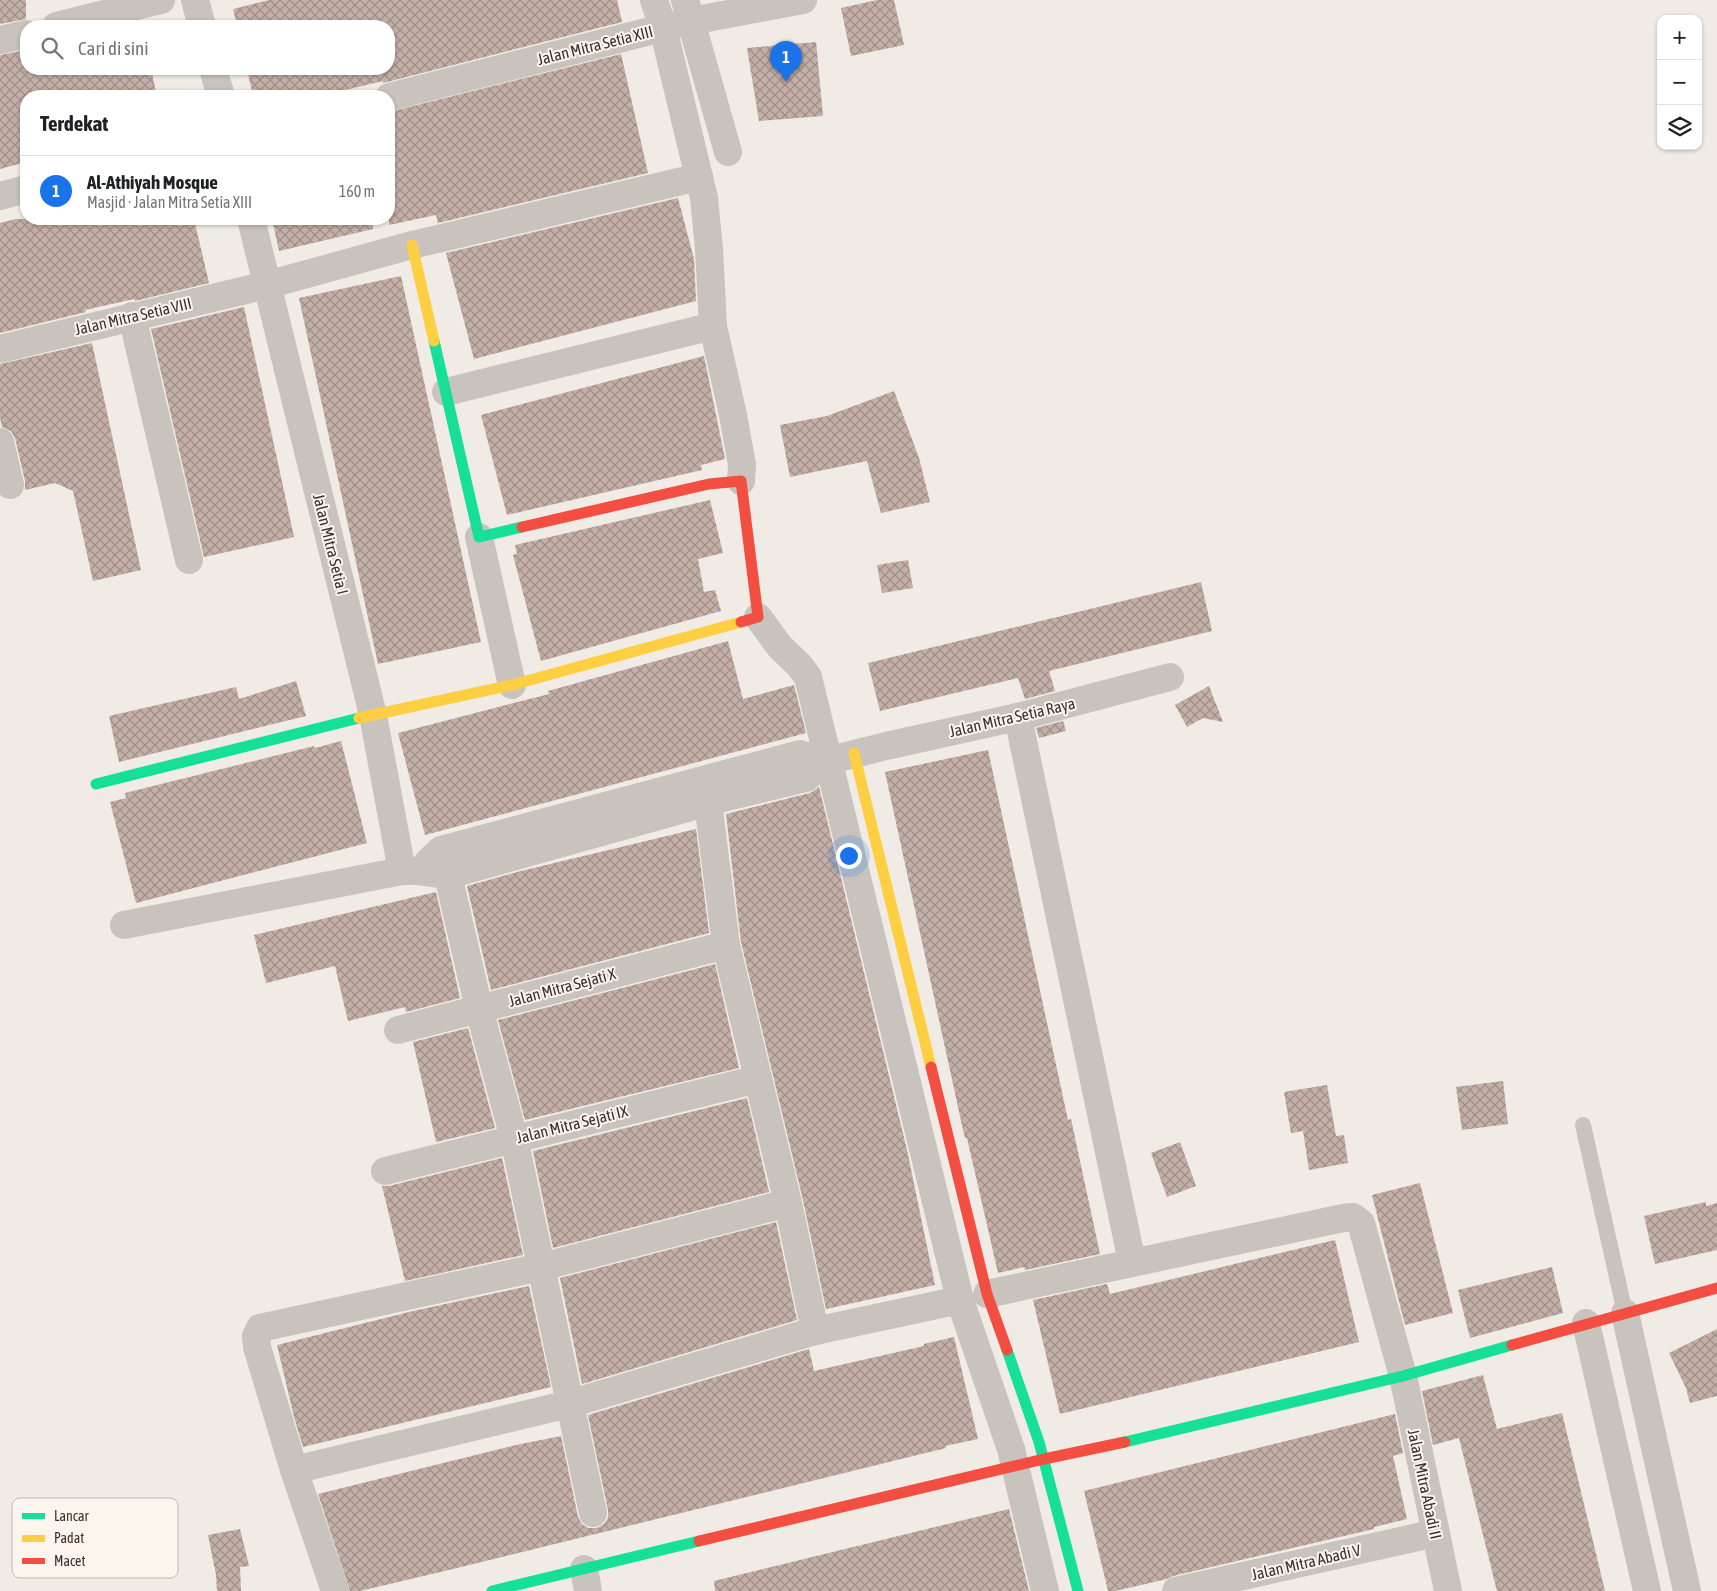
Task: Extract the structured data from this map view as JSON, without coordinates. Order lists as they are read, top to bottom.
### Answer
{
  "streets": {
    "street": [
      "Jalan Mitra Setia XIII",
      "Jalan Mitra Setia VIII",
      "Jalan Mitra Setia I",
      "Jalan Mitra Setia Raya",
      "Jalan Mitra Sejati X",
      "Jalan Mitra Sejati IX",
      "Jalan Mitra Abadi II",
      "Jalan Mitra Abadi V"
    ]
  },
  "crossings": [
    ["Jalan Mitra Setia VIII", "Jalan Mitra Setia I"],
    ["Jalan Mitra Abadi II", "Jalan Mitra Abadi V"]
  ],
  "legend": ["Lancar", "Padat", "Macet"],
  "page": {
    "map_buttons": ["+", "−"],
    "search": "Cari di sini",
    "pins": "1",
    "heading": "Terdekat",
    "list": [
      {
        "mark": "1",
        "name": "Al-Athiyah Mosque",
        "note": "Masjid · Jalan Mitra Setia XIII",
        "value": "160 m"
      }
    ]
  }
}
